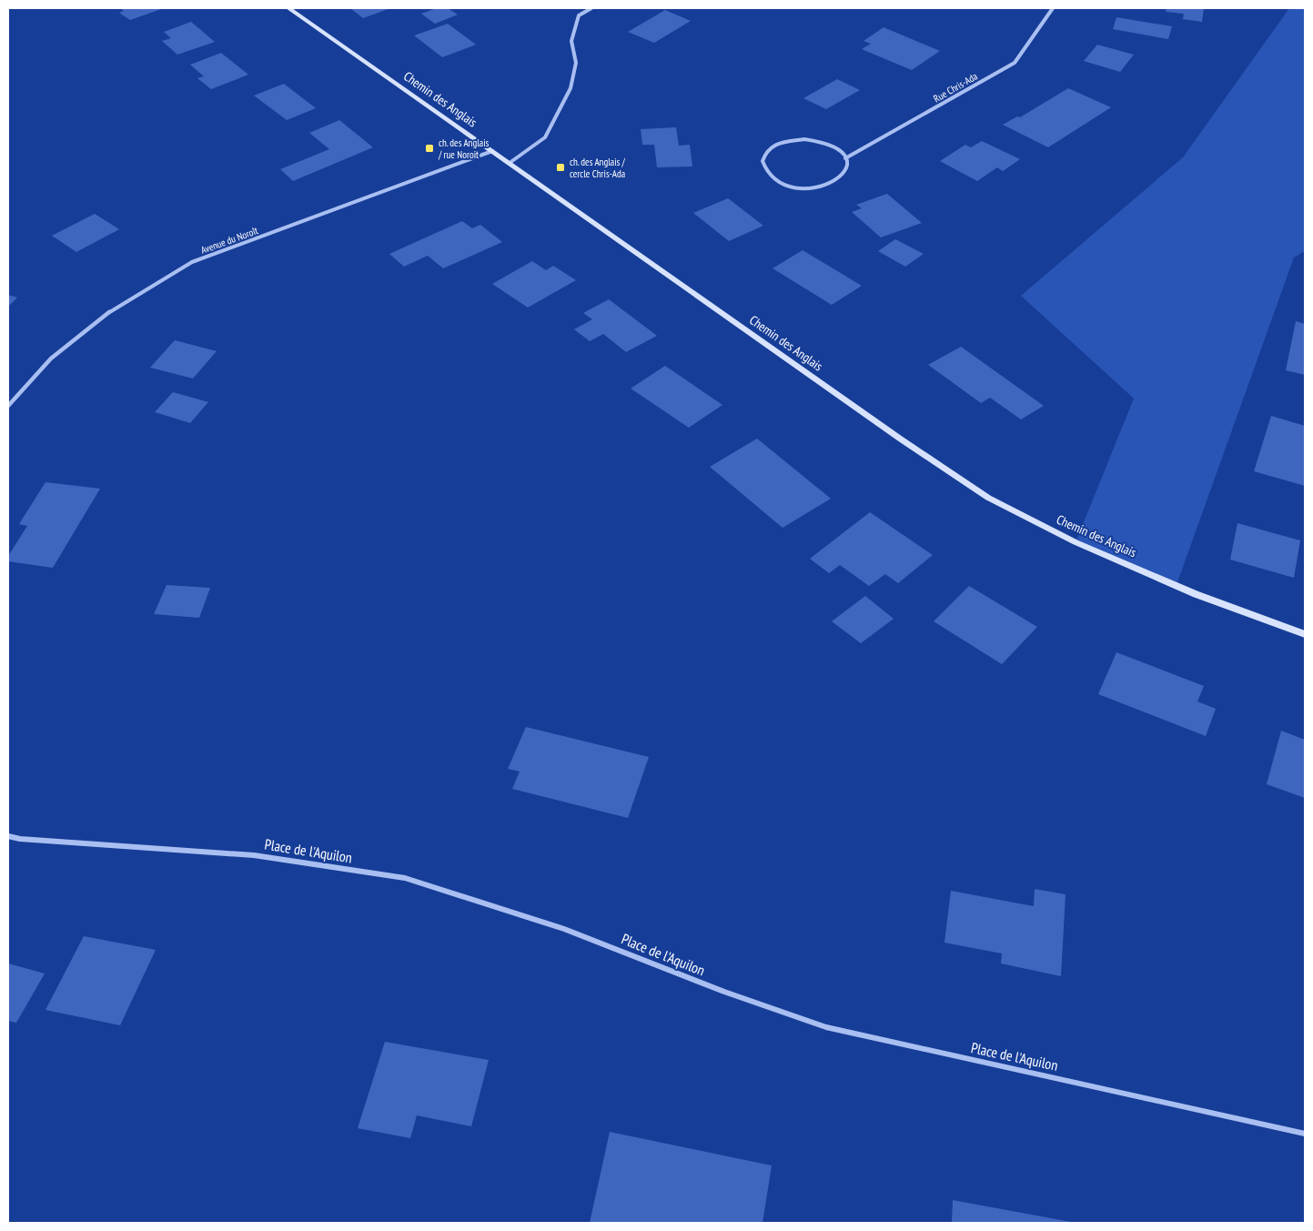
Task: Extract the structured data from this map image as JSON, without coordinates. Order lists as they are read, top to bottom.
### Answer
{
  "streets": {
    "street": [
      "Rue Chris-Ada",
      "Chemin des Anglais",
      "Avenue du Noroît",
      "Place de l'Aquilon"
    ]
  },
  "crossings": [
    ["Chemin des Anglais", "Avenue du Noroît"]
  ],
  "places": {
    "transit": ["ch. des Anglais / rue Noroit", "ch. des Anglais / cercle Chris-Ada"]
  }
}
